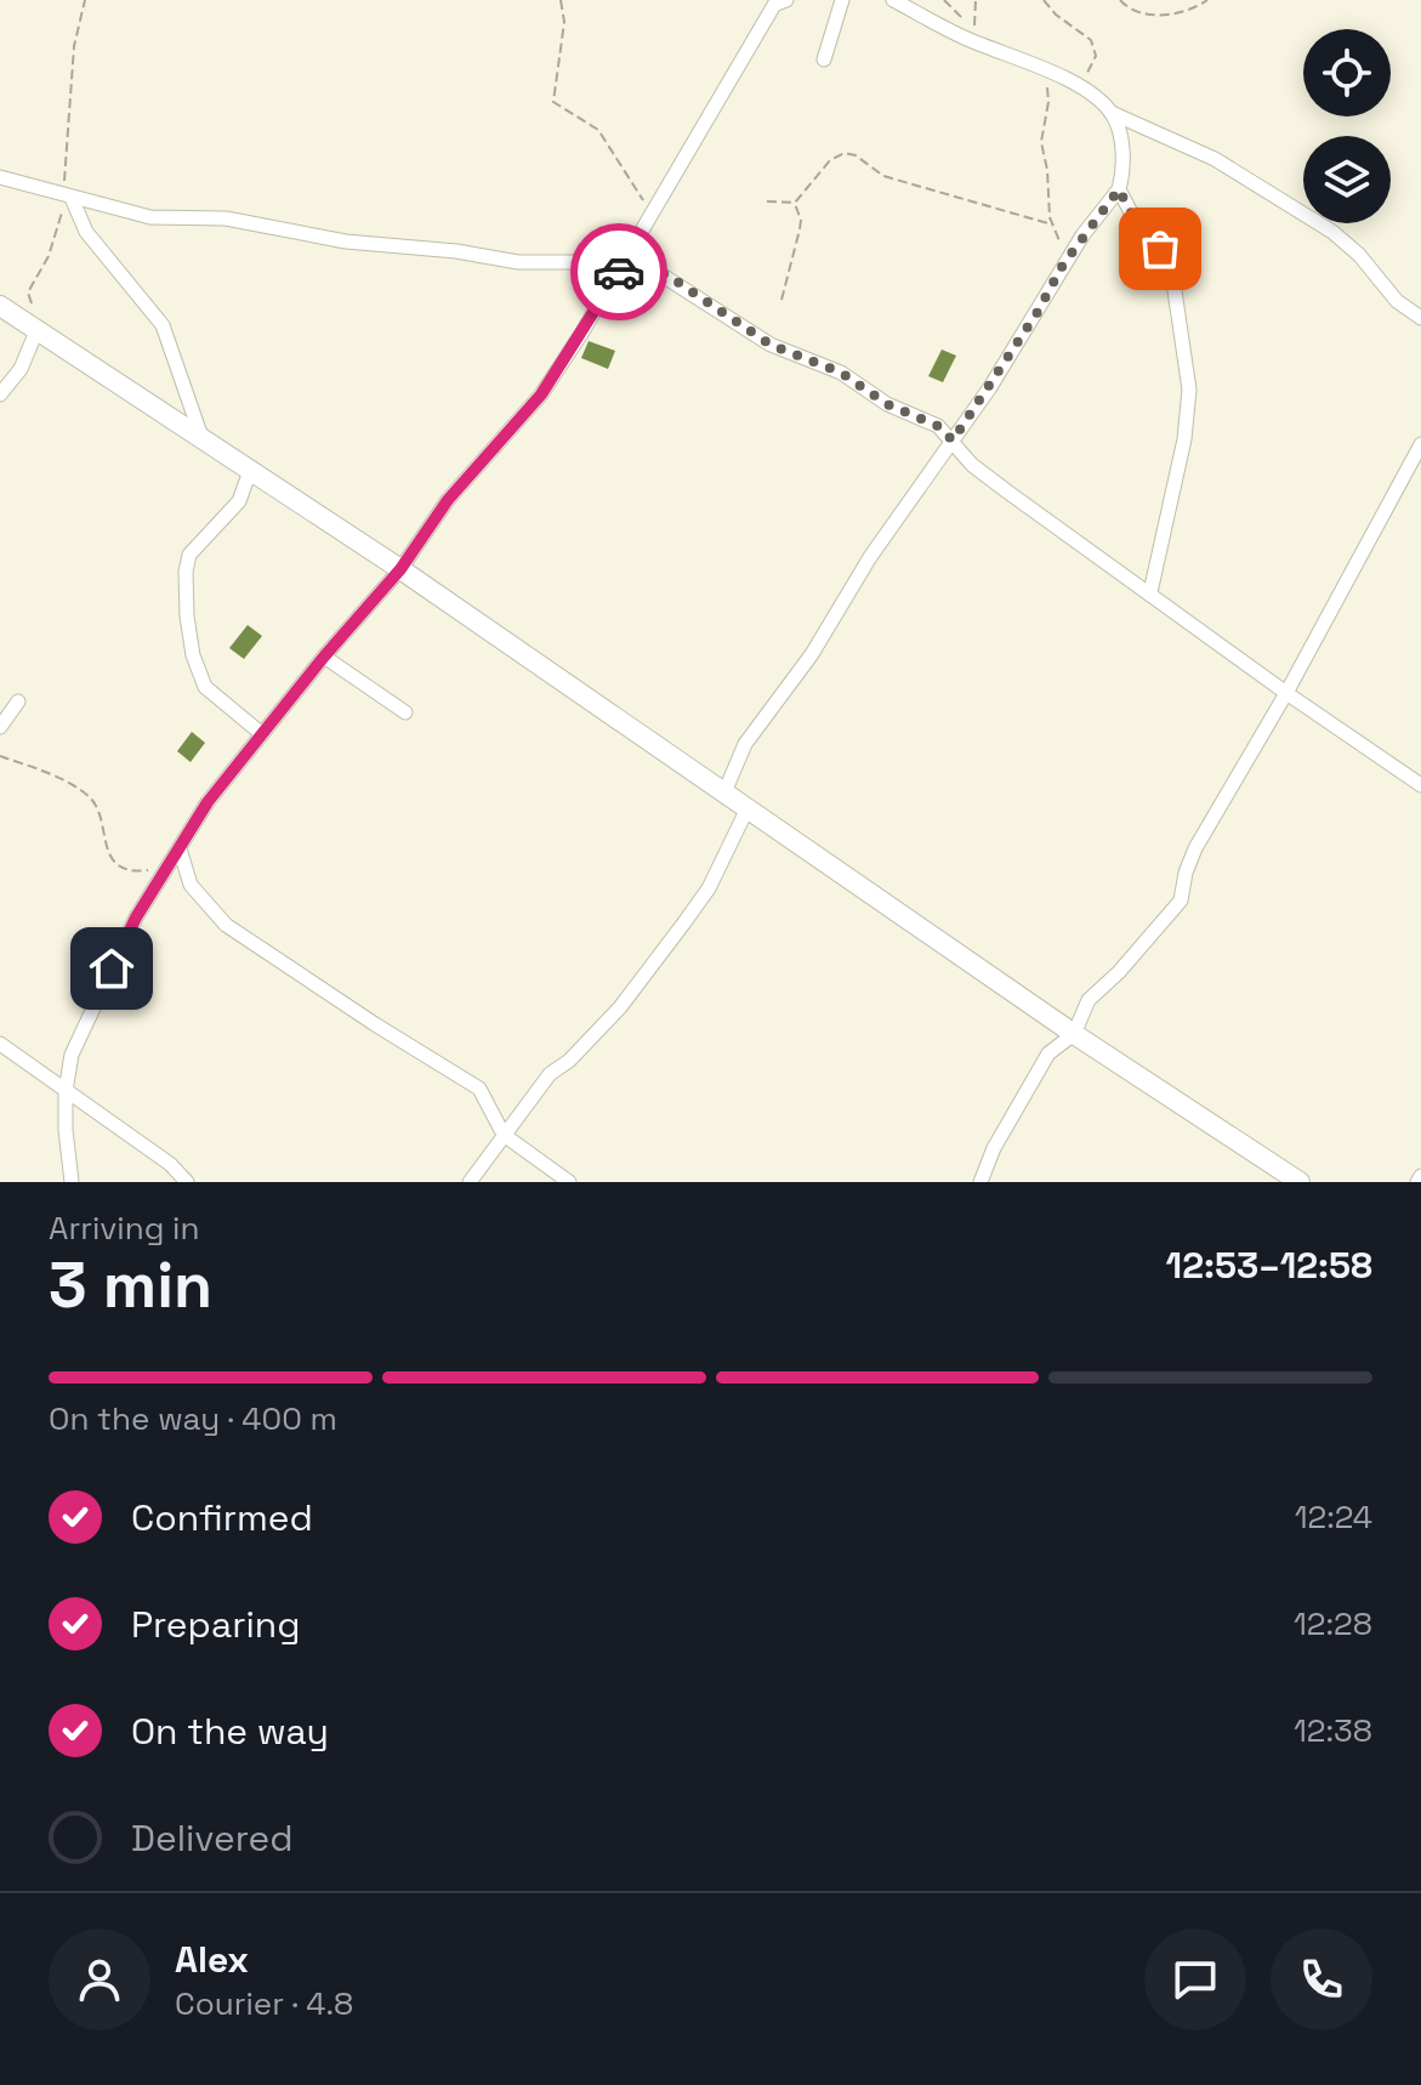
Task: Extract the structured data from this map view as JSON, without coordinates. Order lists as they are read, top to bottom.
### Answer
{
  "page": {
    "heading": ["3 min", "Arriving in", "12:53–12:58"],
    "panel": ["Alex", "Courier · 4.8"],
    "bar": "On the way · 400 m",
    "list": [
      ["Confirmed", "12:24"],
      ["Preparing", "12:28"],
      ["On the way", "12:38"],
      "Delivered"
    ]
  }
}
